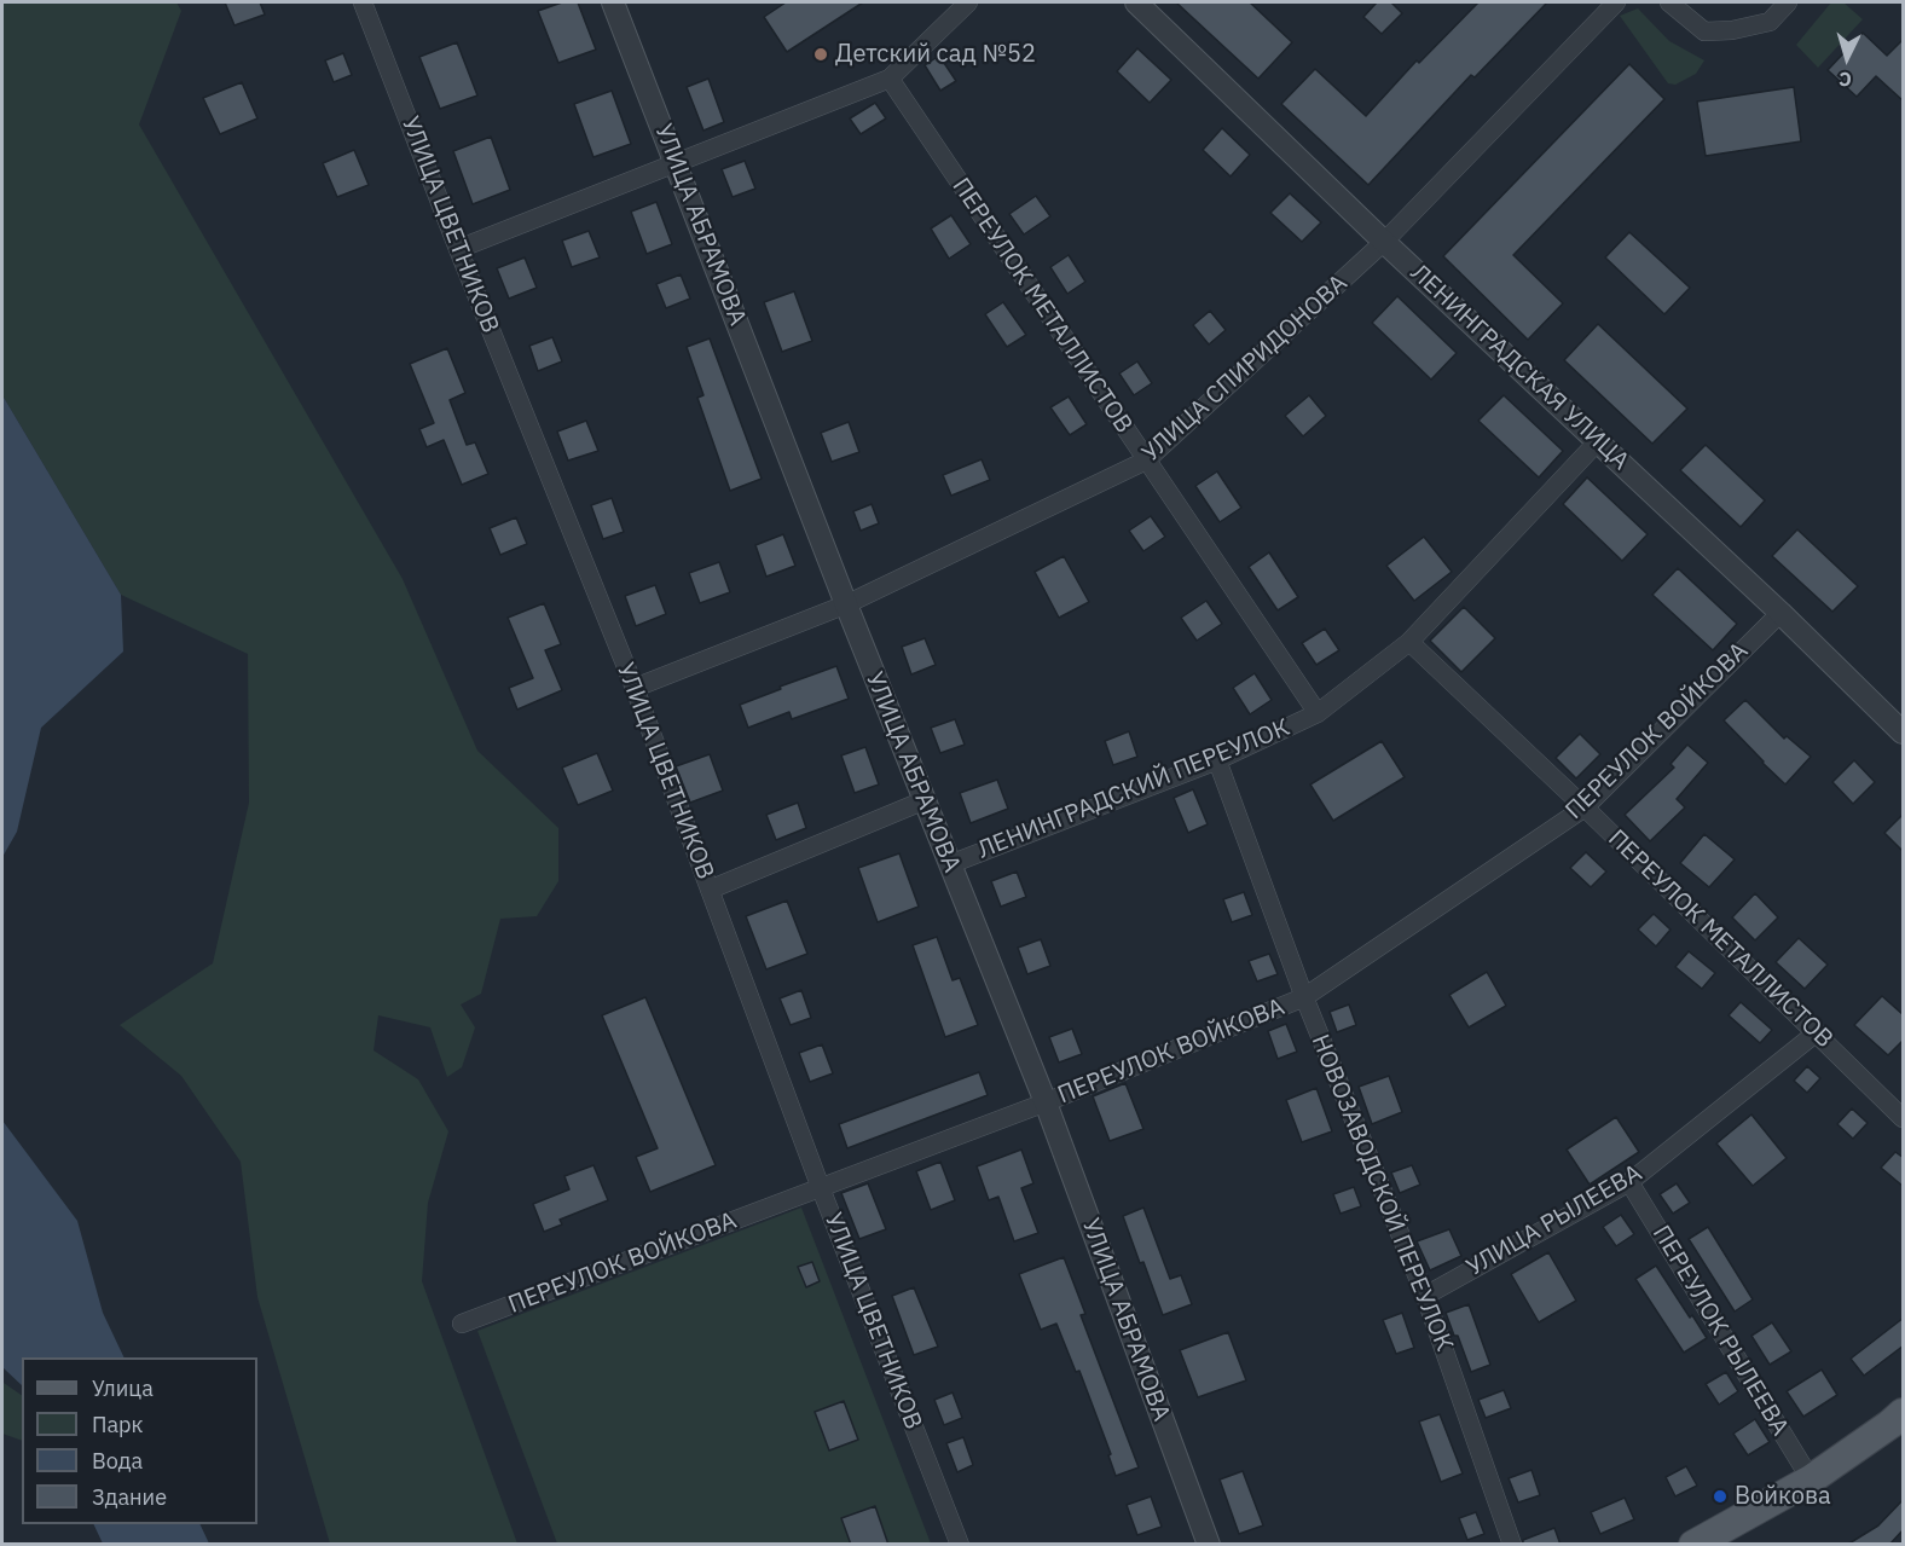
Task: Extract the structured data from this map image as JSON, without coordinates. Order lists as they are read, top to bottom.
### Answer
{
  "streets": {
    "street": [
      "УЛИЦА ЦВЕТНИКОВ",
      "УЛИЦА АБРАМОВА",
      "ПЕРЕУЛОК МЕТАЛЛИСТОВ",
      "ЛЕНИНГРАДСКАЯ УЛИЦА",
      "УЛИЦА СПИРИДОНОВА",
      "ПЕРЕУЛОК ВОЙКОВА",
      "ЛЕНИНГРАДСКИЙ ПЕРЕУЛОК",
      "НОВОЗАВОДСКОЙ ПЕРЕУЛОК",
      "УЛИЦА РЫЛЕЕВА",
      "ПЕРЕУЛОК РЫЛЕЕВА"
    ]
  },
  "crossings": [
    ["УЛИЦА ЦВЕТНИКОВ", "УЛИЦА СПИРИДОНОВА"],
    ["УЛИЦА ЦВЕТНИКОВ", "ПЕРЕУЛОК ВОЙКОВА"],
    ["УЛИЦА АБРАМОВА", "УЛИЦА СПИРИДОНОВА"],
    ["УЛИЦА АБРАМОВА", "ПЕРЕУЛОК ВОЙКОВА"],
    ["УЛИЦА АБРАМОВА", "ЛЕНИНГРАДСКИЙ ПЕРЕУЛОК"],
    ["ПЕРЕУЛОК МЕТАЛЛИСТОВ", "УЛИЦА СПИРИДОНОВА"],
    ["ПЕРЕУЛОК МЕТАЛЛИСТОВ", "ПЕРЕУЛОК ВОЙКОВА"],
    ["ПЕРЕУЛОК МЕТАЛЛИСТОВ", "ЛЕНИНГРАДСКИЙ ПЕРЕУЛОК"],
    ["ПЕРЕУЛОК МЕТАЛЛИСТОВ", "УЛИЦА РЫЛЕЕВА"],
    ["ЛЕНИНГРАДСКАЯ УЛИЦА", "УЛИЦА СПИРИДОНОВА"],
    ["ЛЕНИНГРАДСКАЯ УЛИЦА", "ПЕРЕУЛОК ВОЙКОВА"],
    ["ЛЕНИНГРАДСКАЯ УЛИЦА", "ЛЕНИНГРАДСКИЙ ПЕРЕУЛОК"],
    ["ПЕРЕУЛОК ВОЙКОВА", "НОВОЗАВОДСКОЙ ПЕРЕУЛОК"],
    ["ЛЕНИНГРАДСКИЙ ПЕРЕУЛОК", "НОВОЗАВОДСКОЙ ПЕРЕУЛОК"],
    ["НОВОЗАВОДСКОЙ ПЕРЕУЛОК", "УЛИЦА РЫЛЕЕВА"],
    ["УЛИЦА РЫЛЕЕВА", "ПЕРЕУЛОК РЫЛЕЕВА"]
  ],
  "places": ["Детский сад №52", "Войкова"],
  "legend": [
    "Улица",
    "Парк",
    "Вода",
    "Здание"
  ],
  "north": "bottom"
}
